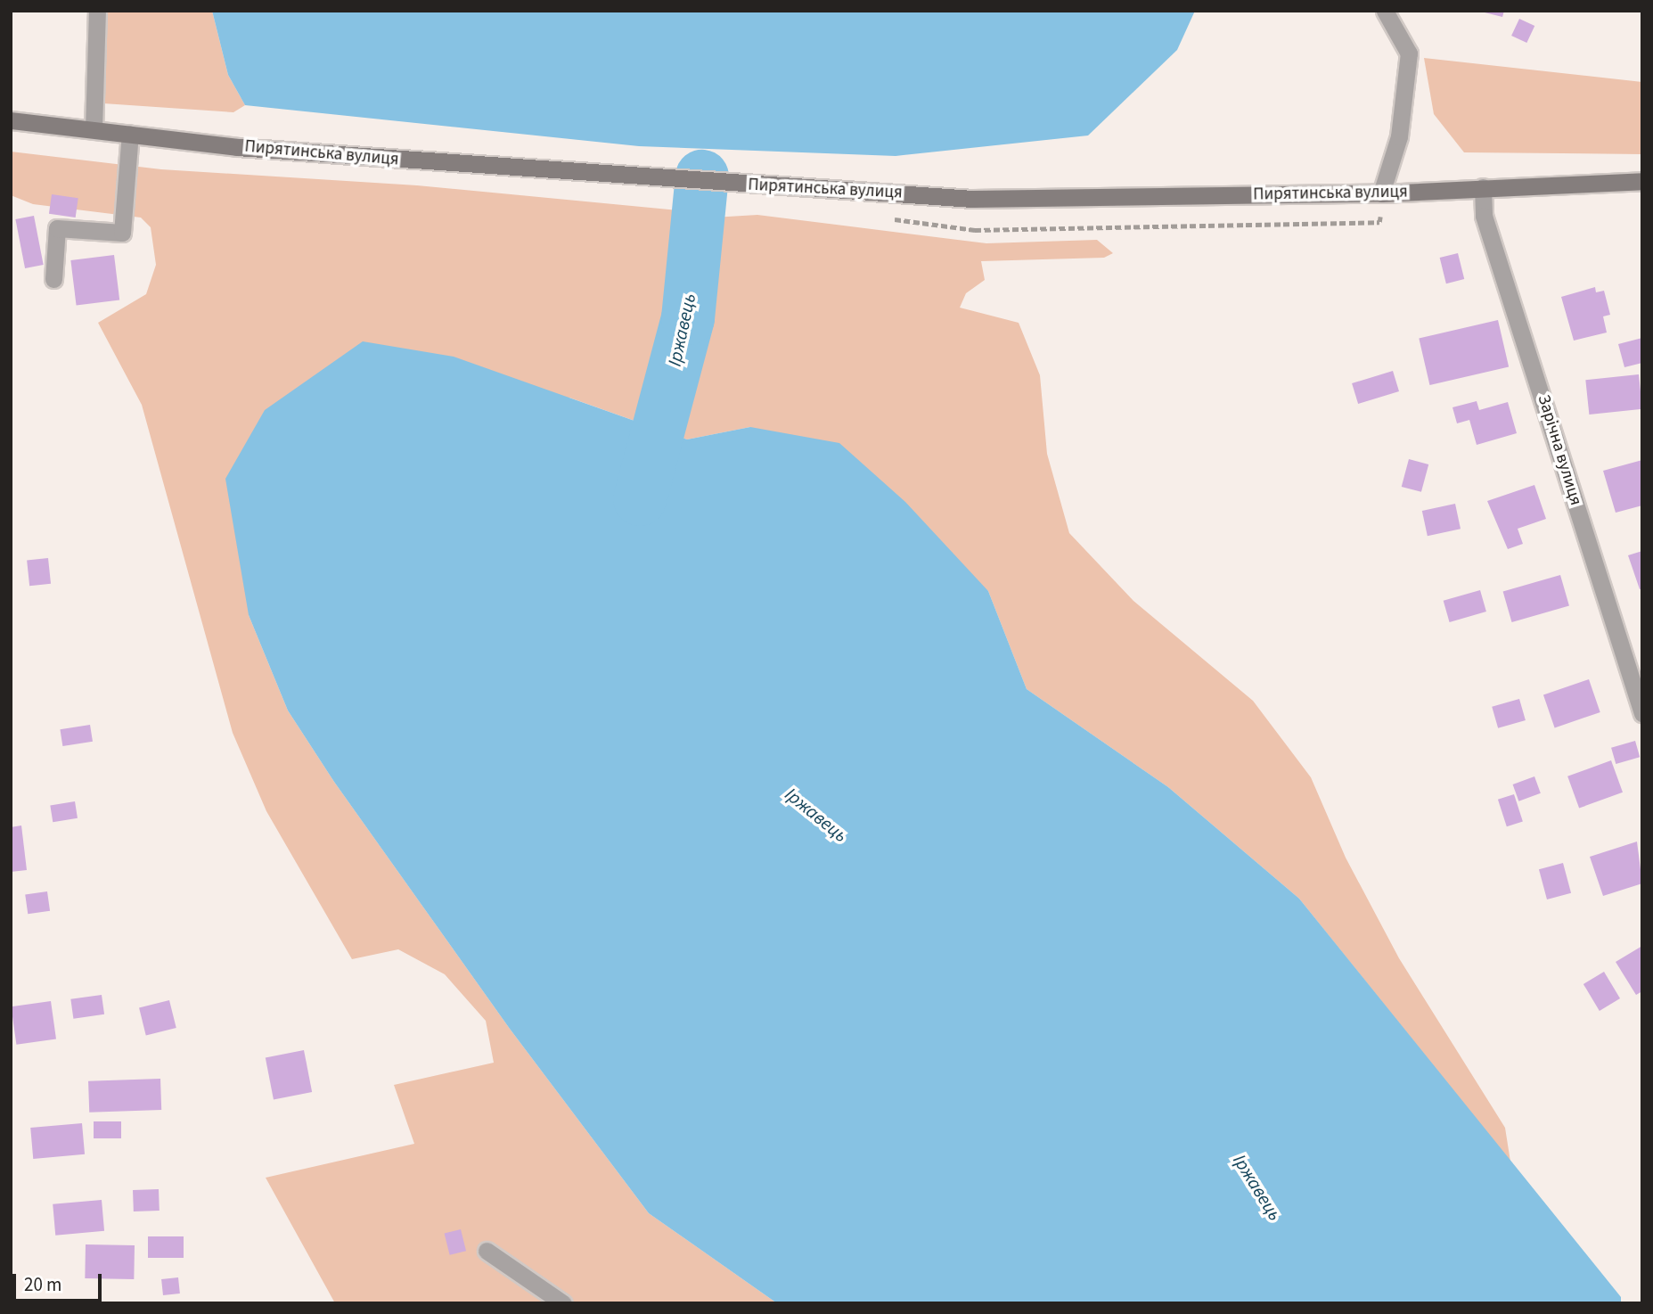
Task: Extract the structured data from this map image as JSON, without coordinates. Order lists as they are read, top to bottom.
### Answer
{
  "streets": {
    "main road": ["Пирятинська вулиця"],
    "street": ["Зарічна вулиця"]
  },
  "crossings": [
    ["Пирятинська вулиця", "Зарічна вулиця"]
  ],
  "water": ["Іржавець"],
  "scale_bar": "20 m"
}
